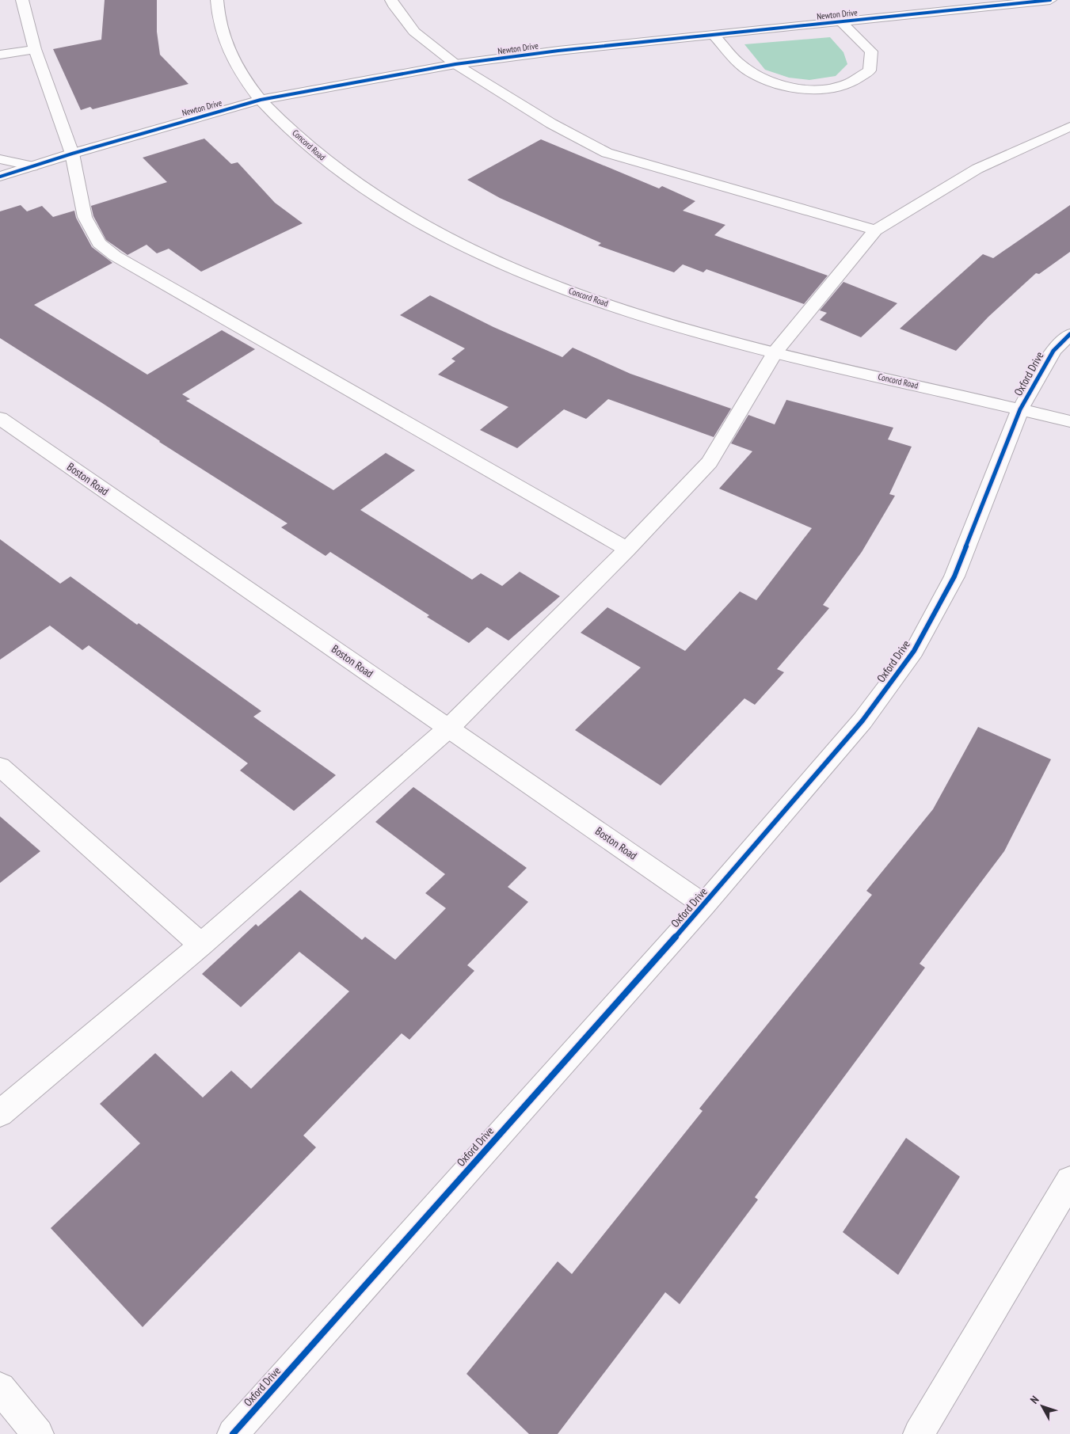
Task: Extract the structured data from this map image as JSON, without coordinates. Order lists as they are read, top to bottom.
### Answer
{
  "streets": {
    "street": [
      "Newton Drive",
      "Concord Road",
      "Oxford Drive",
      "Boston Road"
    ]
  },
  "crossings": [
    ["Newton Drive", "Concord Road"],
    ["Concord Road", "Oxford Drive"],
    ["Oxford Drive", "Boston Road"]
  ],
  "north": "top left"
}
